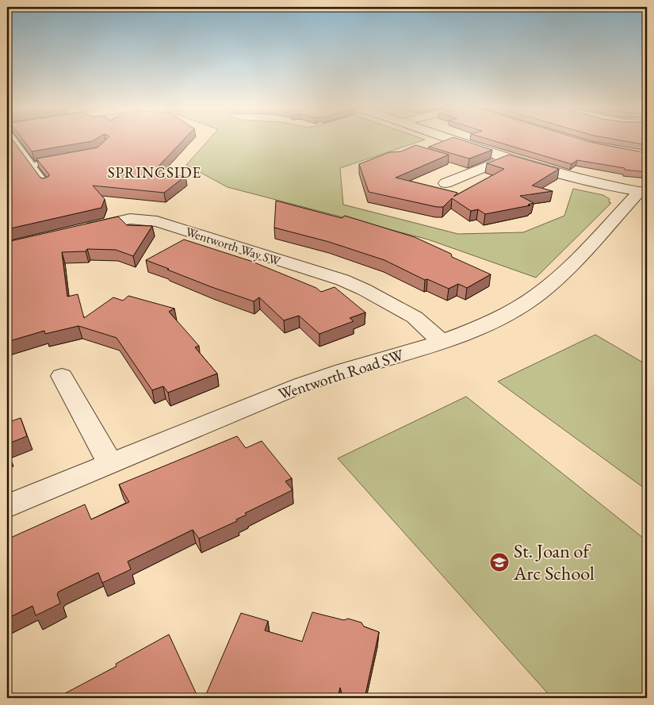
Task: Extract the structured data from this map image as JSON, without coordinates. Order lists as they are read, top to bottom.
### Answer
{
  "streets": {
    "street": ["Wentworth Way SW", "Wentworth Road SW"]
  },
  "crossings": [
    ["Wentworth Way SW", "Wentworth Road SW"]
  ],
  "districts": ["SPRINGSIDE"],
  "places": {
    "school or university": ["St. Joan of Arc School"]
  }
}
